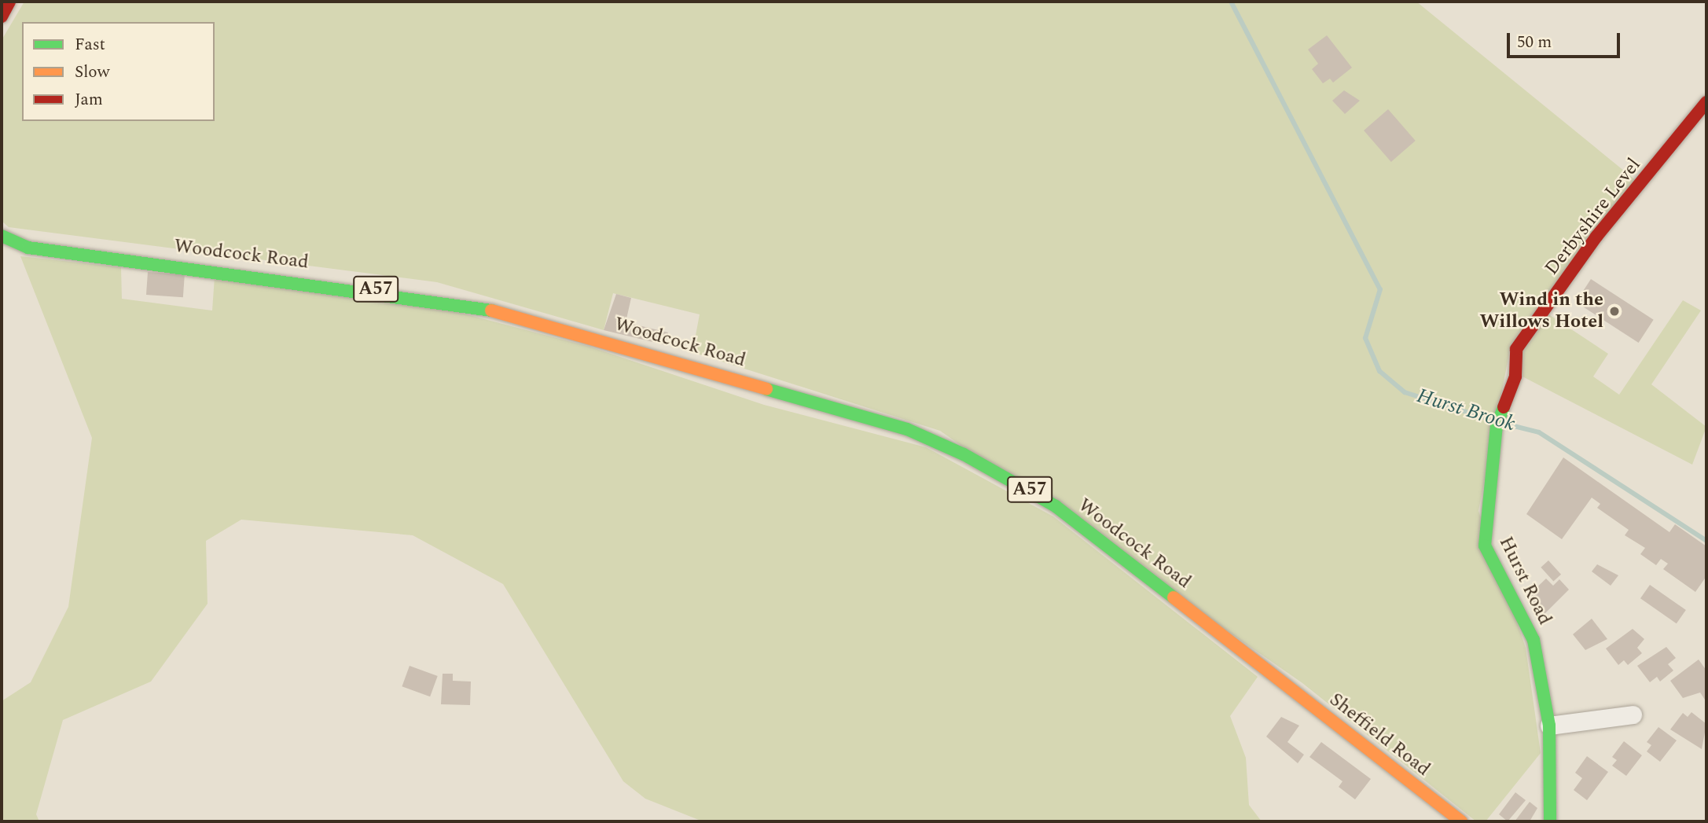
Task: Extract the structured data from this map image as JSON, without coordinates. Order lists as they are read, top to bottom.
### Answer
{
  "streets": {
    "main road": [
      "Derbyshire Level",
      "Woodcock Road",
      "A57",
      "Hurst Road",
      "Sheffield Road"
    ]
  },
  "crossings": [
    ["Derbyshire Level", "Hurst Road"],
    ["Woodcock Road", "Sheffield Road"]
  ],
  "water": ["Hurst Brook"],
  "places": ["Wind in the Willows Hotel"],
  "legend": ["Fast", "Slow", "Jam"],
  "scale_bar": "50 m"
}
